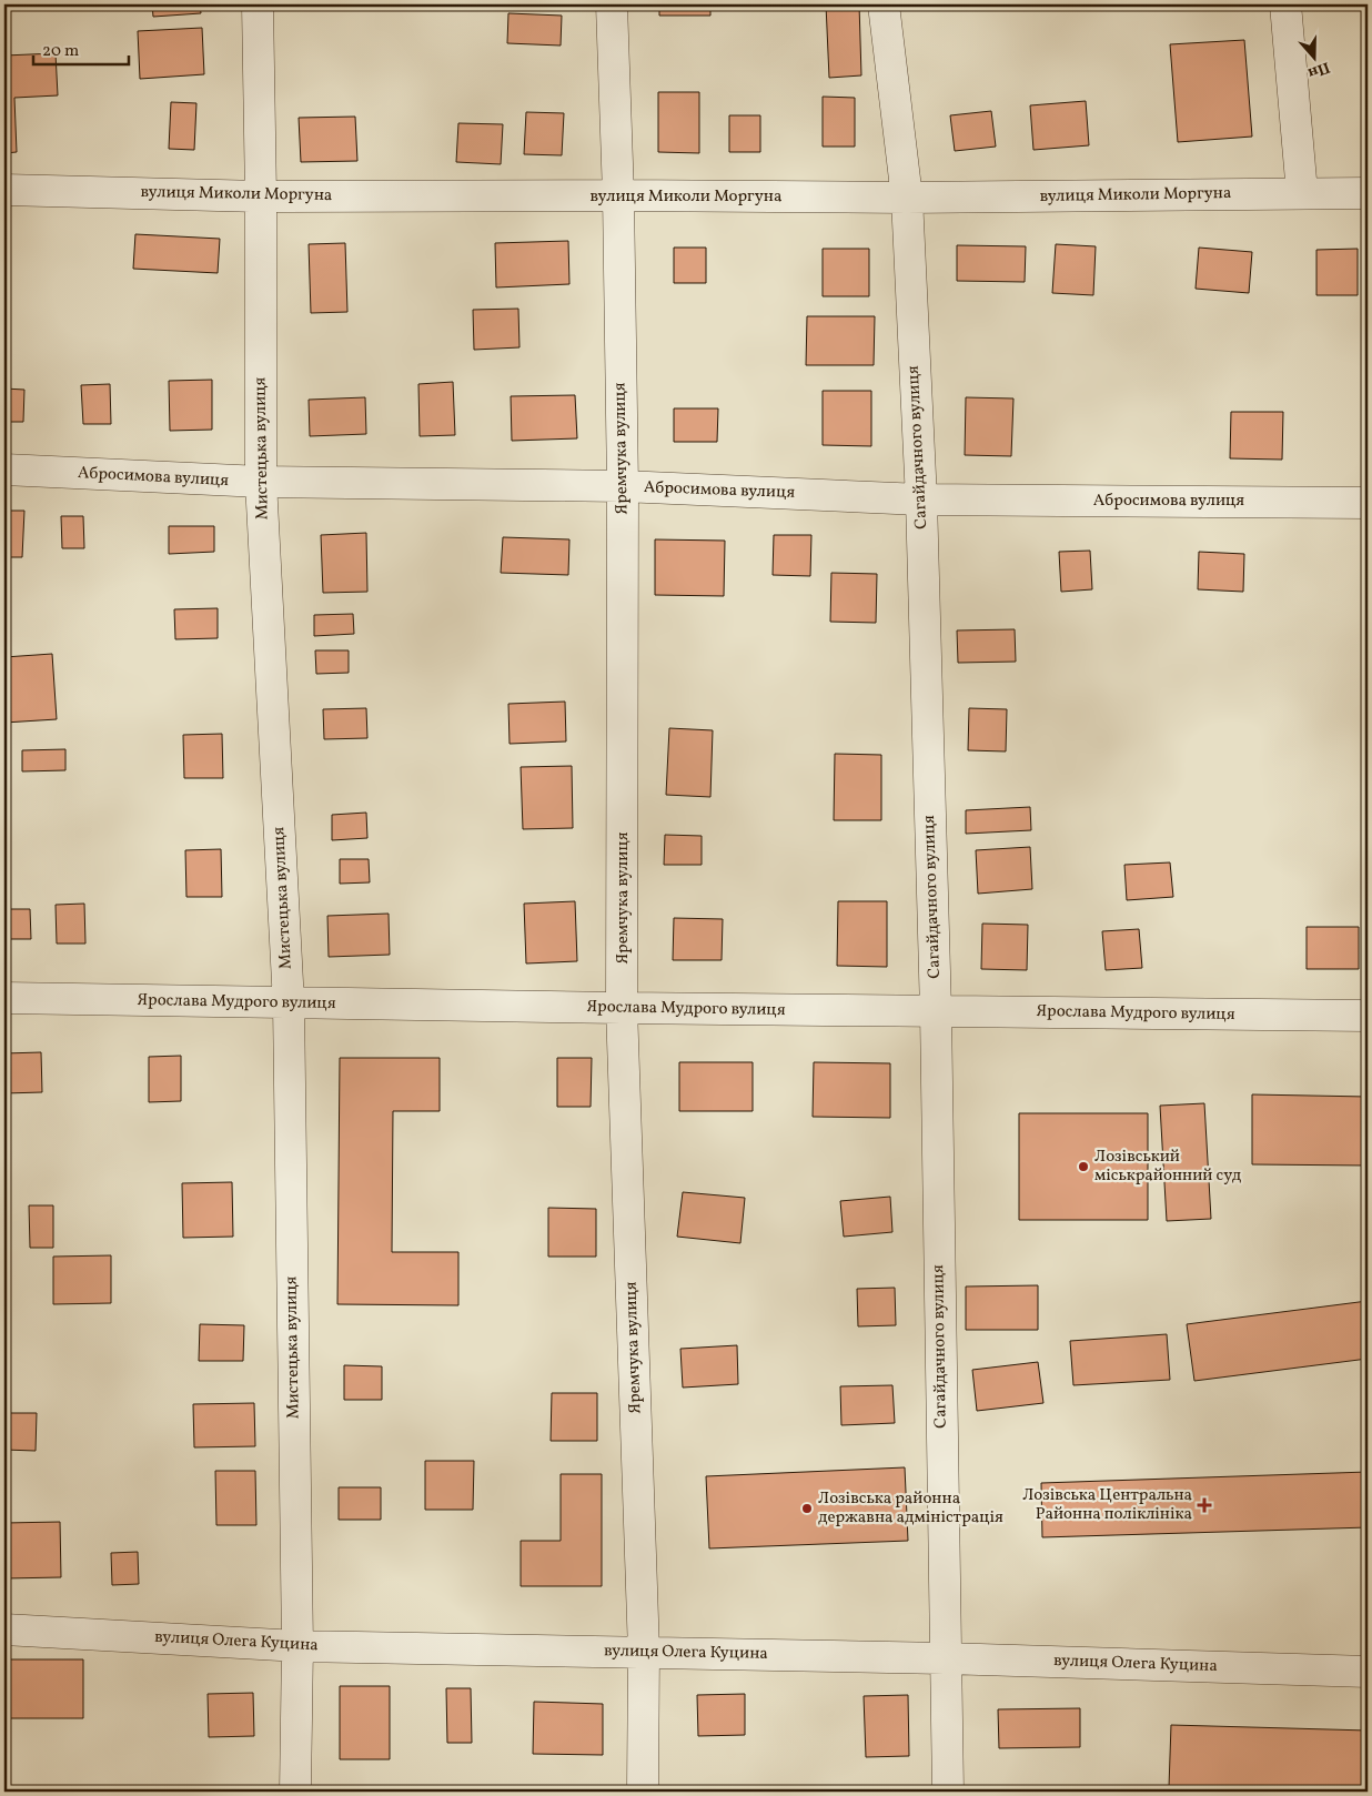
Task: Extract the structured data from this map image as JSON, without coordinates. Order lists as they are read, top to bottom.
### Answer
{
  "streets": {
    "street": [
      "вулиця Миколи Моргуна",
      "Сагайдачного вулиця",
      "Мистецька вулиця",
      "Яремчука вулиця",
      "Абросимова вулиця",
      "Ярослава Мудрого вулиця",
      "вулиця Олега Куцина"
    ]
  },
  "crossings": [
    ["вулиця Миколи Моргуна", "Сагайдачного вулиця"],
    ["вулиця Миколи Моргуна", "Мистецька вулиця"],
    ["вулиця Миколи Моргуна", "Яремчука вулиця"],
    ["Сагайдачного вулиця", "Абросимова вулиця"],
    ["Сагайдачного вулиця", "Ярослава Мудрого вулиця"],
    ["Сагайдачного вулиця", "вулиця Олега Куцина"],
    ["Мистецька вулиця", "Абросимова вулиця"],
    ["Мистецька вулиця", "Ярослава Мудрого вулиця"],
    ["Мистецька вулиця", "вулиця Олега Куцина"],
    ["Яремчука вулиця", "Абросимова вулиця"],
    ["Яремчука вулиця", "Ярослава Мудрого вулиця"],
    ["Яремчука вулиця", "вулиця Олега Куцина"]
  ],
  "places": {
    "other": ["Лозівський міськрайонний суд", "Лозівська районна державна адміністрація"],
    "health": ["Лозівська Центральна Районна поліклініка"]
  },
  "scale_bar": "20 m",
  "north": "bottom"
}
